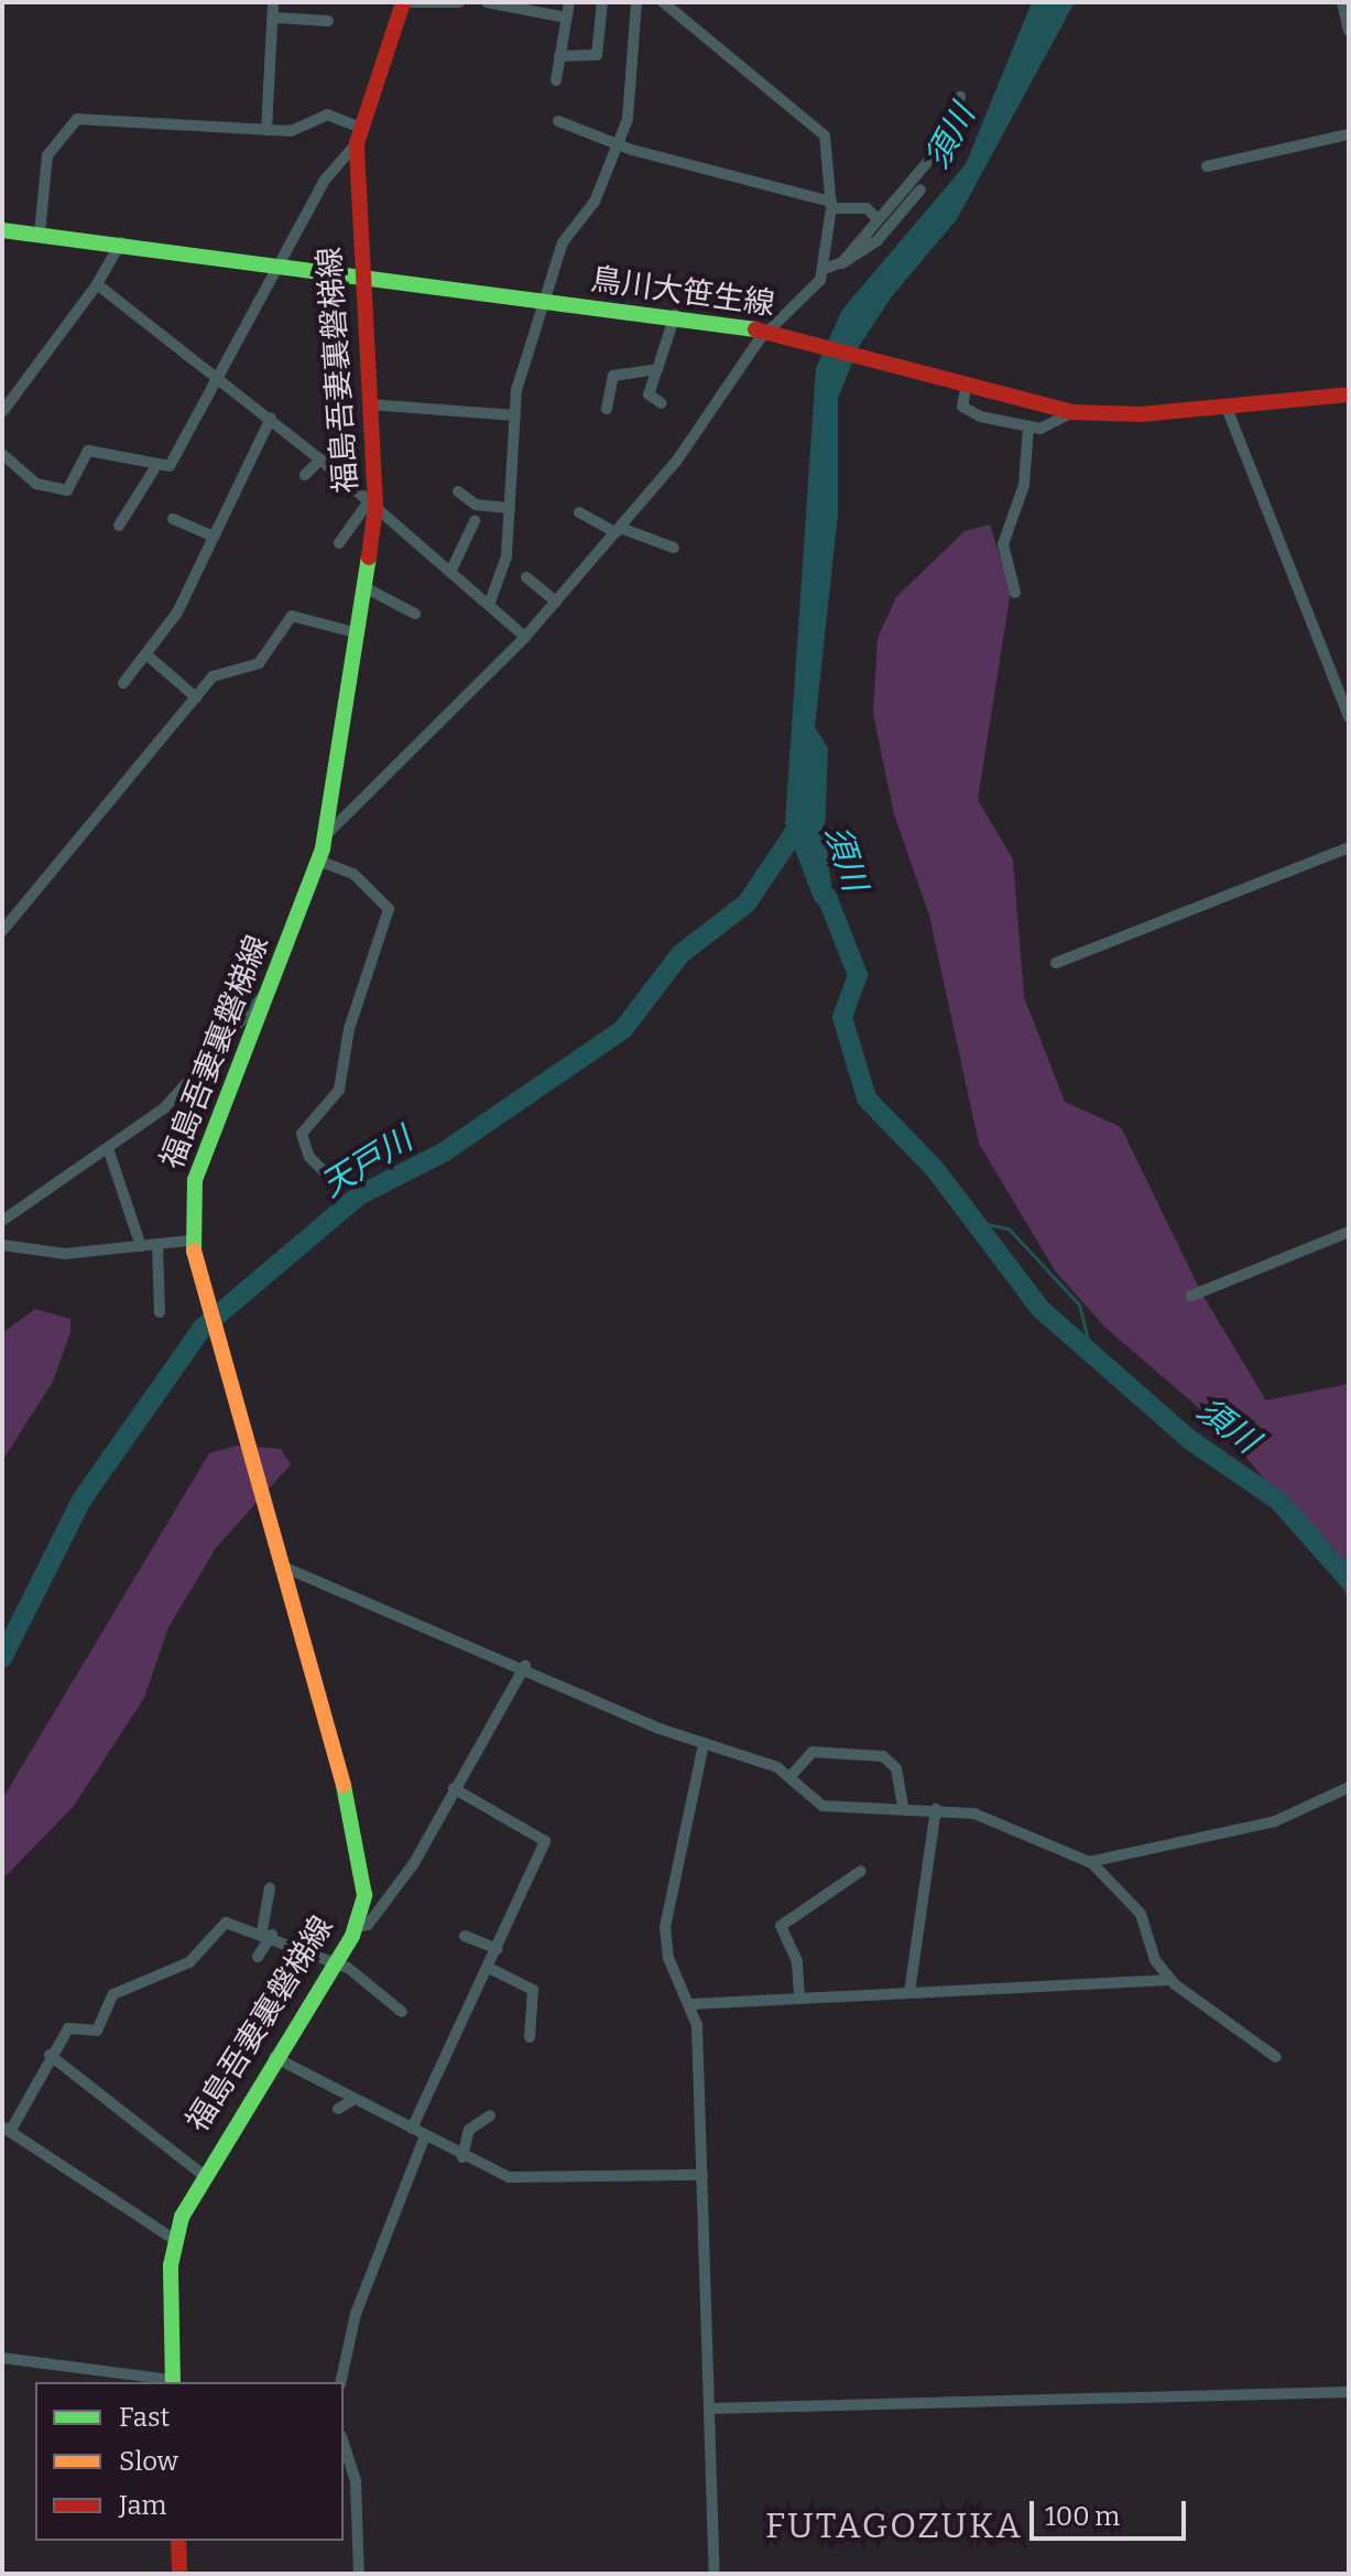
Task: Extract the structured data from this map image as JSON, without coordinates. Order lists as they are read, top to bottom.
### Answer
{
  "streets": {
    "main road": ["鳥川大笹生線", "福島吾妻裏磐梯線"]
  },
  "crossings": [
    ["鳥川大笹生線", "福島吾妻裏磐梯線"]
  ],
  "districts": ["FUTAGOZUKA"],
  "water": ["須川", "天戸川"],
  "legend": ["Fast", "Slow", "Jam"],
  "scale_bar": "100 m"
}
